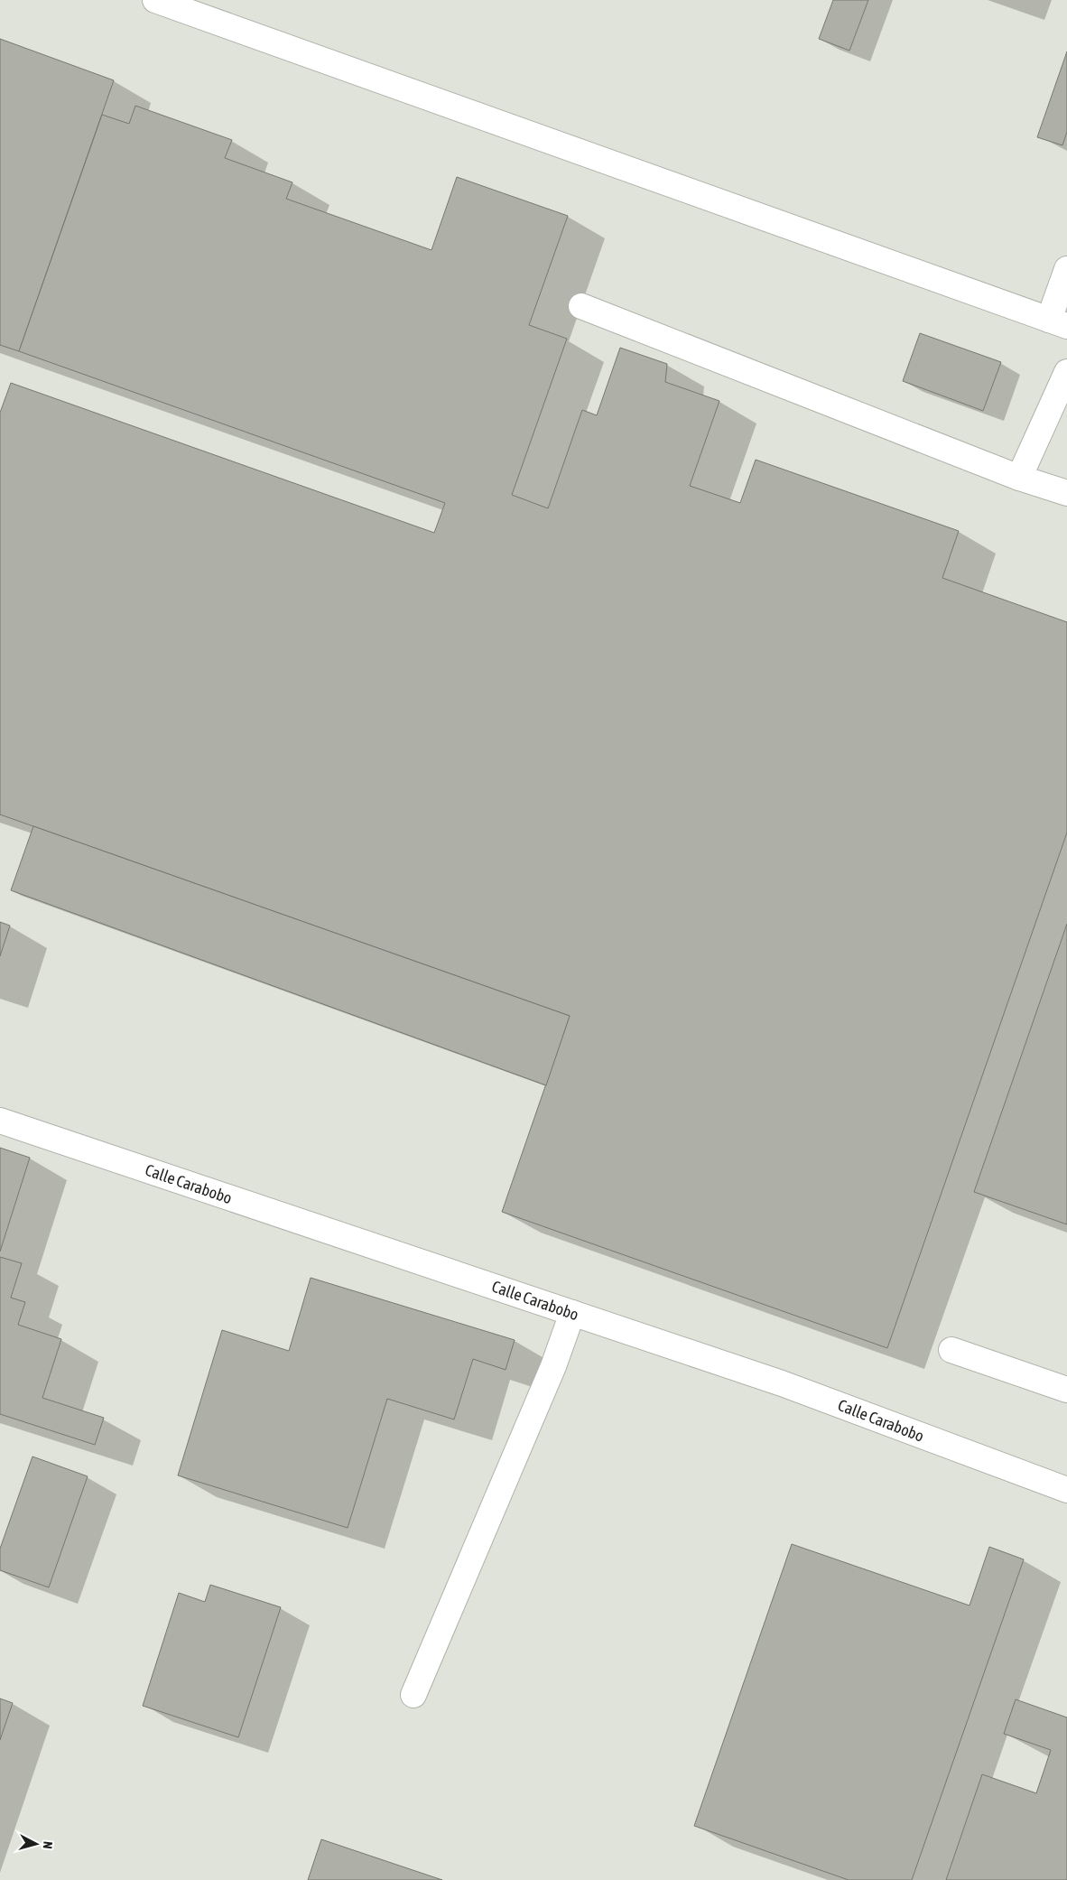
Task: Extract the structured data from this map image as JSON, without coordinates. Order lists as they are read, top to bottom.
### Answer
{
  "streets": {
    "street": ["Calle Carabobo"]
  },
  "north": "right"
}
